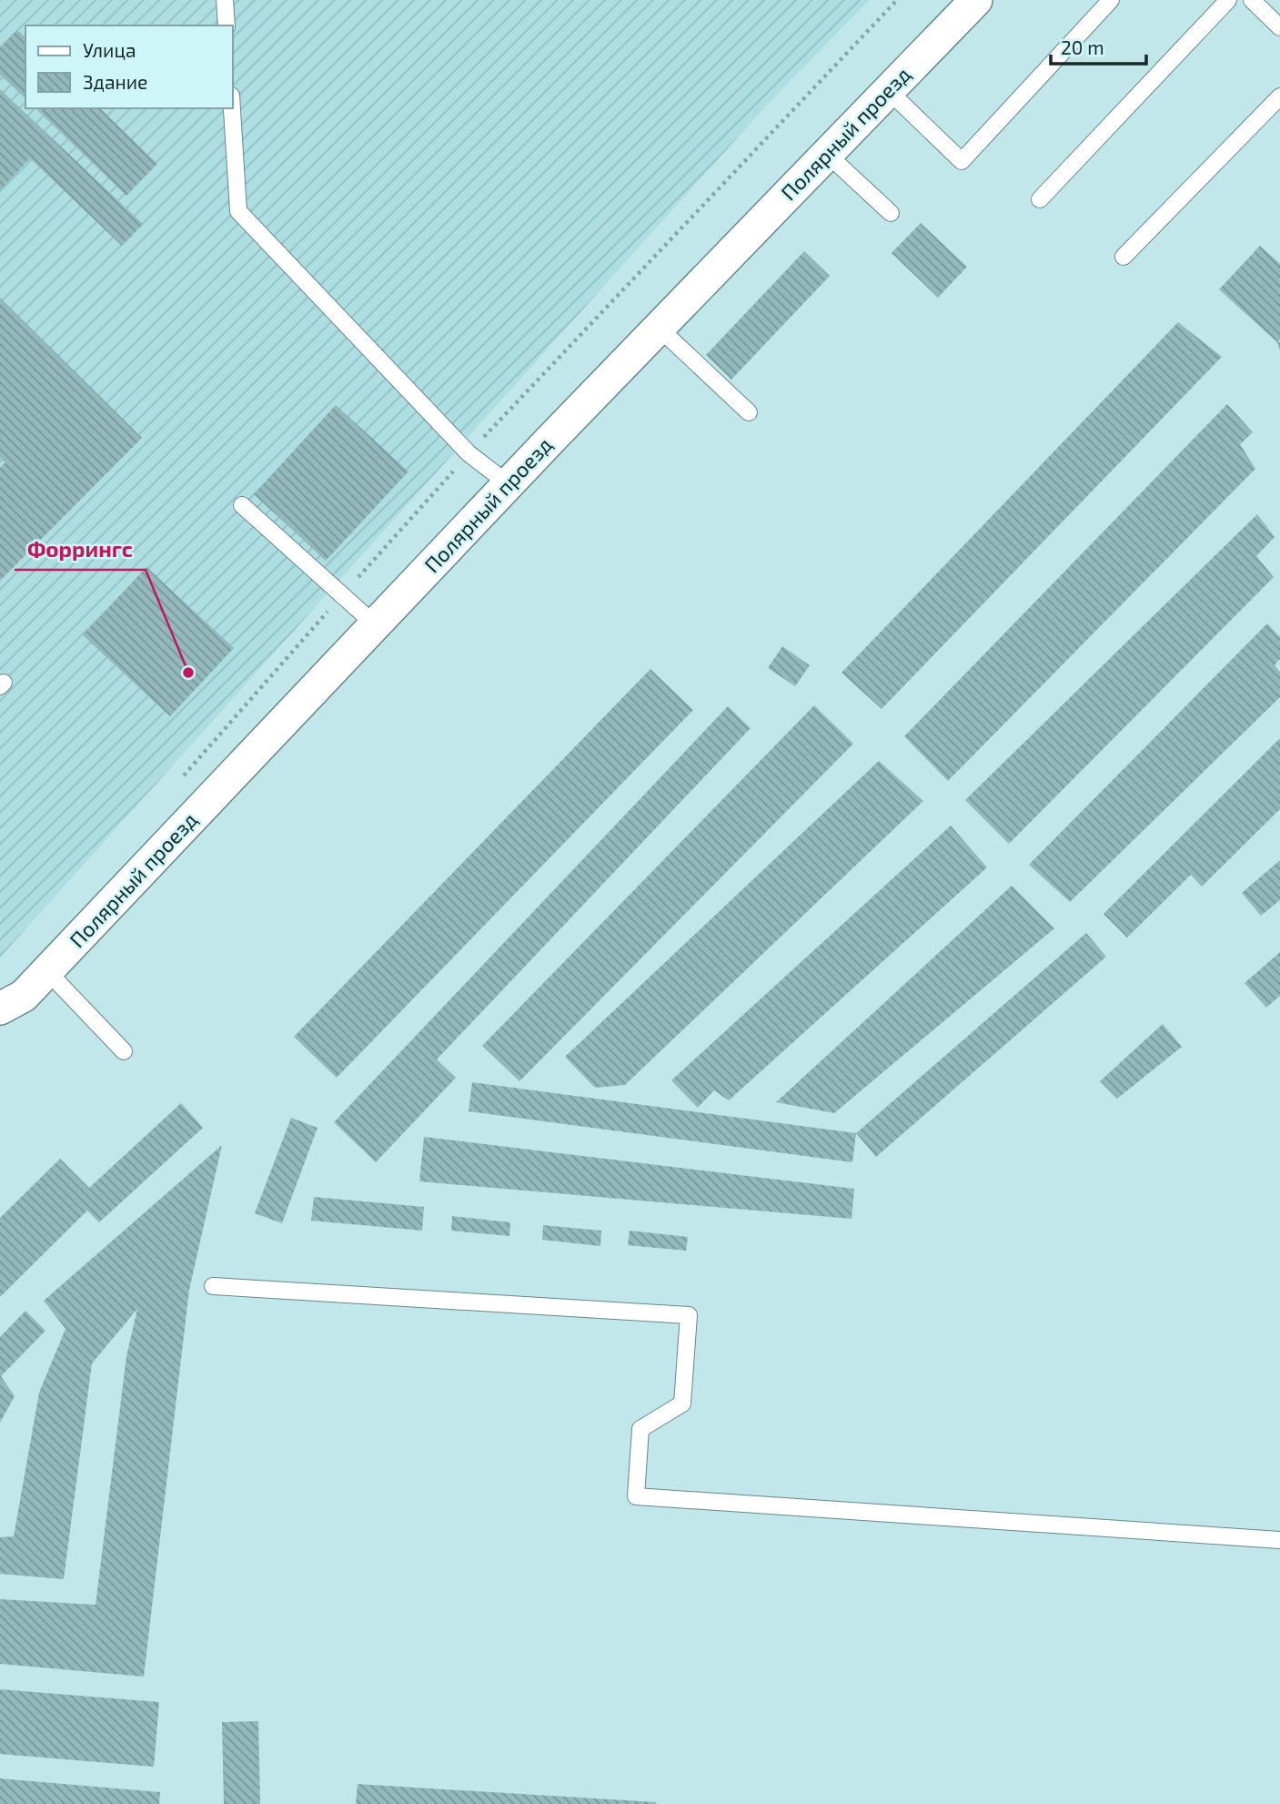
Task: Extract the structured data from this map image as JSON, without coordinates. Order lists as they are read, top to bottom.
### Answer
{
  "streets": {
    "street": ["Полярный проезд"]
  },
  "places": ["Форрингс"],
  "legend": ["Улица", "Здание"],
  "scale_bar": "20 m"
}
